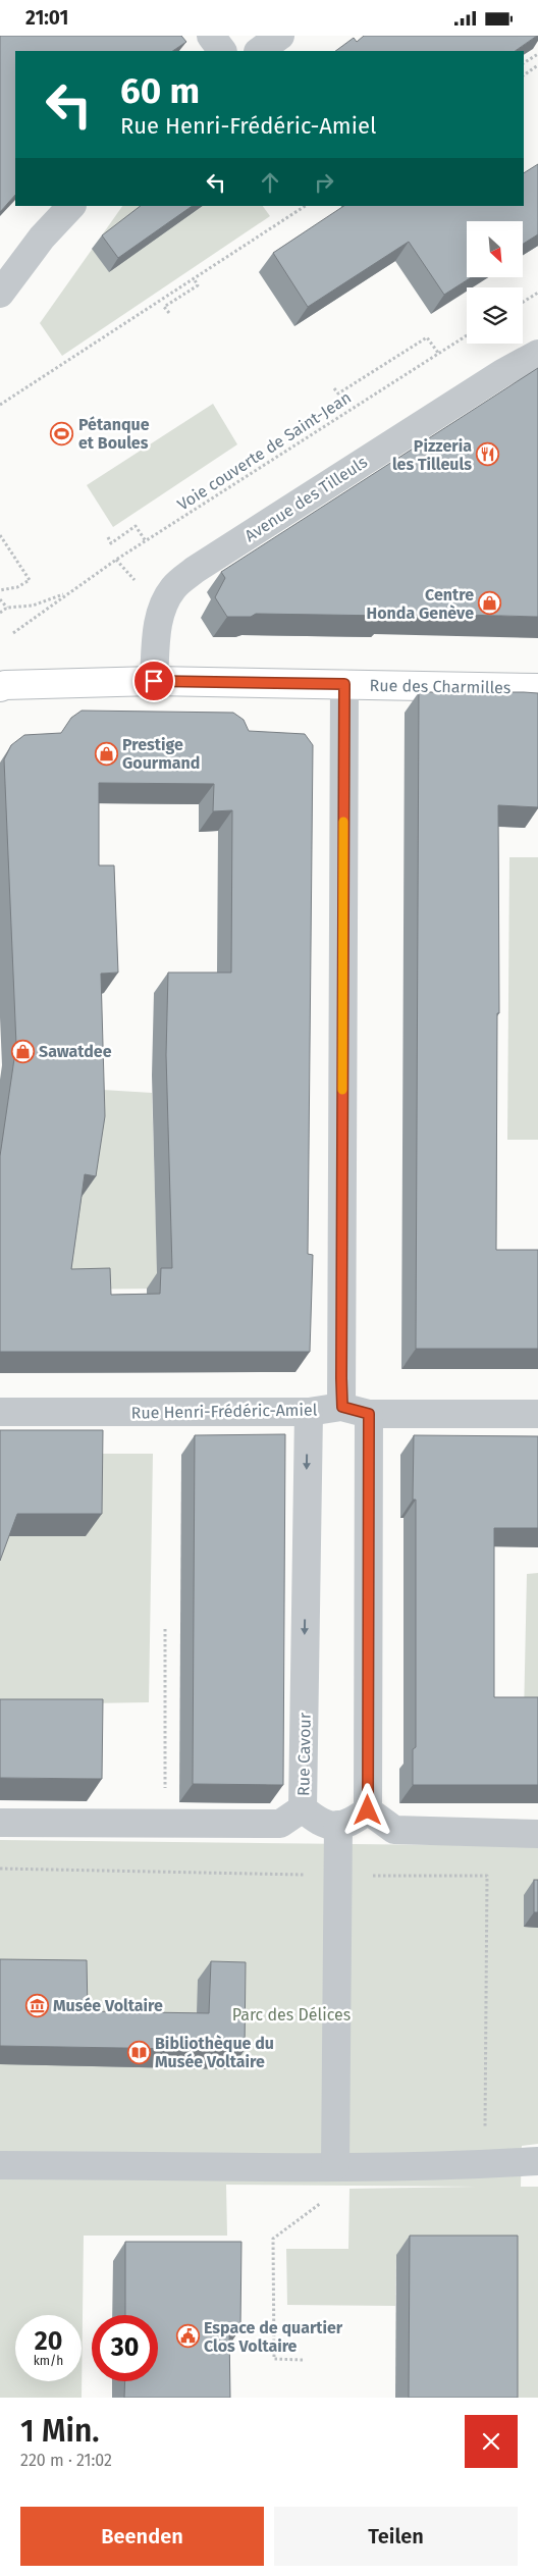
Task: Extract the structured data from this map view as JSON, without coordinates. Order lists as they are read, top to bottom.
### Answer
{
  "streets": {
    "main road": ["Rue des Charmilles"],
    "street": ["Avenue des Tilleuls", "Rue Henri-Frédéric-Amiel", "Rue Cavour"],
    "path": ["Voie couverte de Saint-Jean"]
  },
  "crossings": [
    ["Avenue des Tilleuls", "Rue des Charmilles"],
    ["Rue Henri-Frédéric-Amiel", "Rue Cavour"]
  ],
  "parks": ["Parc des Délices"],
  "places": {
    "sports": ["Pétanque et Boules"],
    "restaurant": ["Pizzeria les Tilleuls"],
    "shop": ["Centre Honda Genève", "Prestige Gourmand", "Sawatdee"],
    "museum": ["Musée Voltaire"],
    "library": ["Bibliothèque du Musée Voltaire"],
    "public building": ["Espace de quartier Clos Voltaire"]
  },
  "north": "bottom right",
  "page": {
    "status": "21:01",
    "turn": ["60 m", "Rue Henri-Frédéric-Amiel"],
    "speed": "20 km/h",
    "limit": "30",
    "heading": ["1 Min.", "220 m · 21:02"],
    "buttons": ["Beenden", "Teilen"]
  }
}
